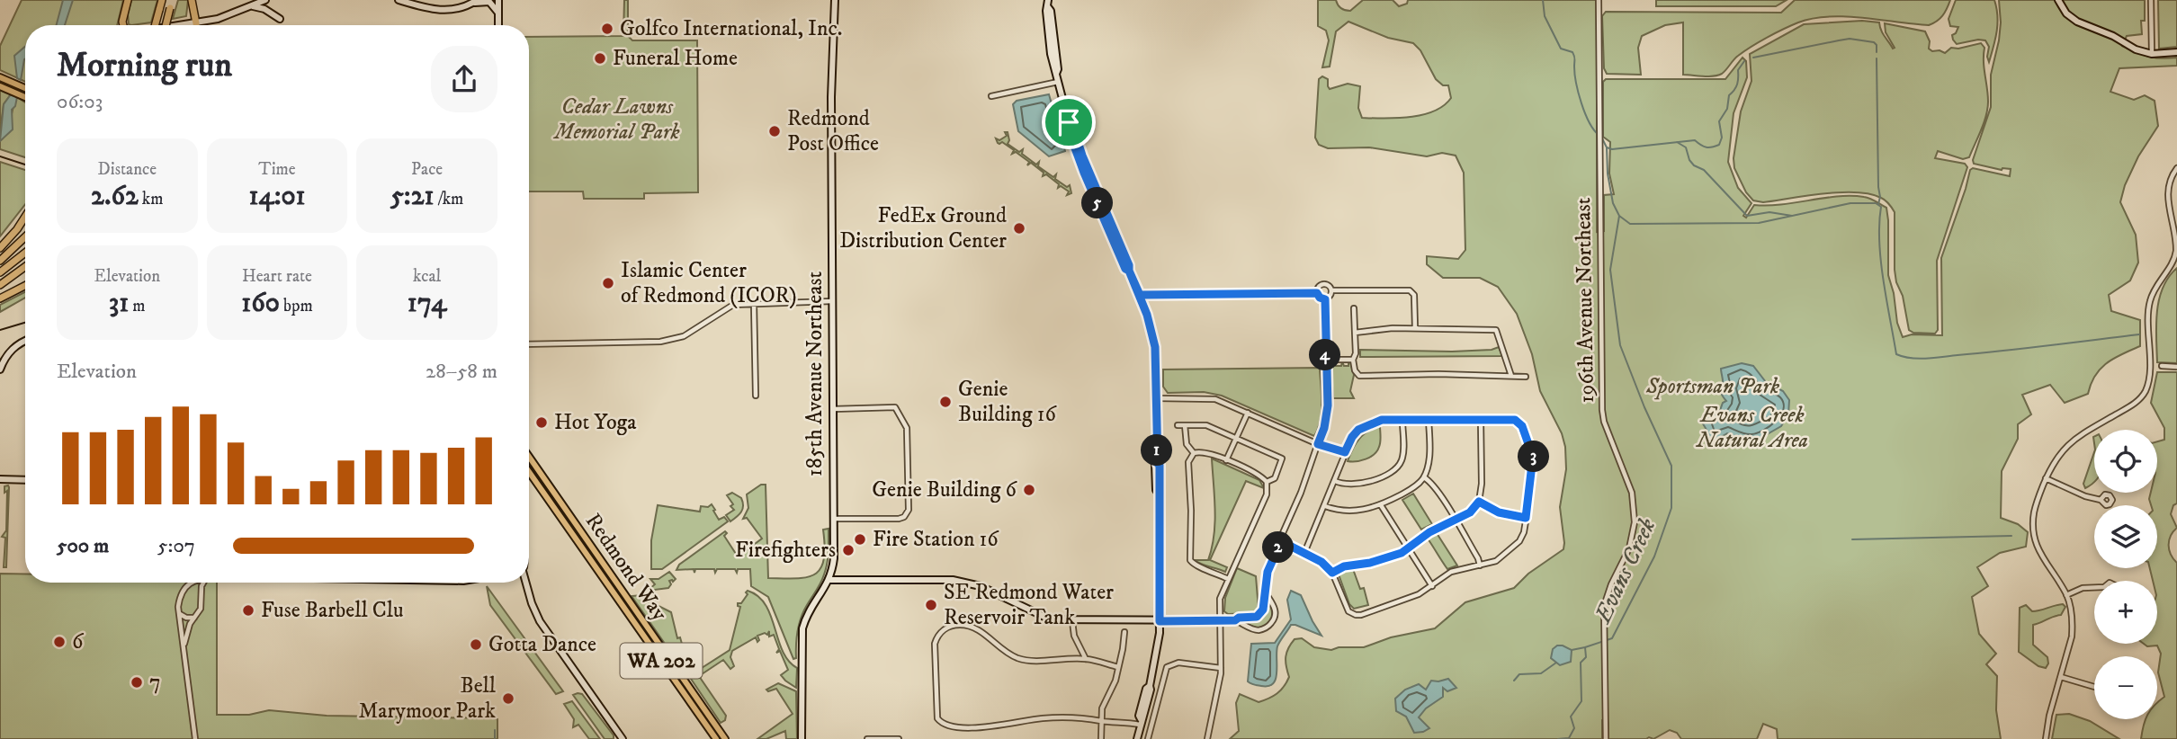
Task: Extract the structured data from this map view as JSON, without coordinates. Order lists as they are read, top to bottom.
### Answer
{
  "streets": {
    "main road": ["Redmond Way", "WA 202"],
    "street": ["196th Avenue Northeast", "185th Avenue Northeast"]
  },
  "water": ["Evans Creek"],
  "parks": ["Cedar Lawns Memorial Park", "Sportsman Park", "Evans Creek Natural Area"],
  "places": [
    "Golfco International, Inc.",
    "Funeral Home",
    "Redmond Post Office",
    "FedEx Ground Distribution Center",
    "Islamic Center of Redmond (ICOR)",
    "Genie Building 16",
    "Hot Yoga",
    "Genie Building 6",
    "Fire Station 16",
    "Firefighters",
    "SE Redmond Water Reservoir Tank",
    "Fuse Barbell Clu",
    "6",
    "Gotta Dance",
    "7",
    "Bell Marymoor Park"
  ],
  "page": {
    "heading": ["Morning run", "06:03"],
    "stats": [
      ["Distance", "2.62 km"],
      ["Time", "14:01"],
      ["Pace", "5:21 /km"],
      ["Elevation", "31 m"],
      ["Heart rate", "160 bpm"],
      ["kcal", "174"]
    ],
    "pins": [
      "5",
      "4",
      "1",
      "3",
      "2"
    ],
    "chart": ["Elevation", "28–58 m"],
    "map_buttons": ["+", "−"],
    "list": [
      {
        "name": "500 m",
        "note": "5:07"
      }
    ]
  }
}
